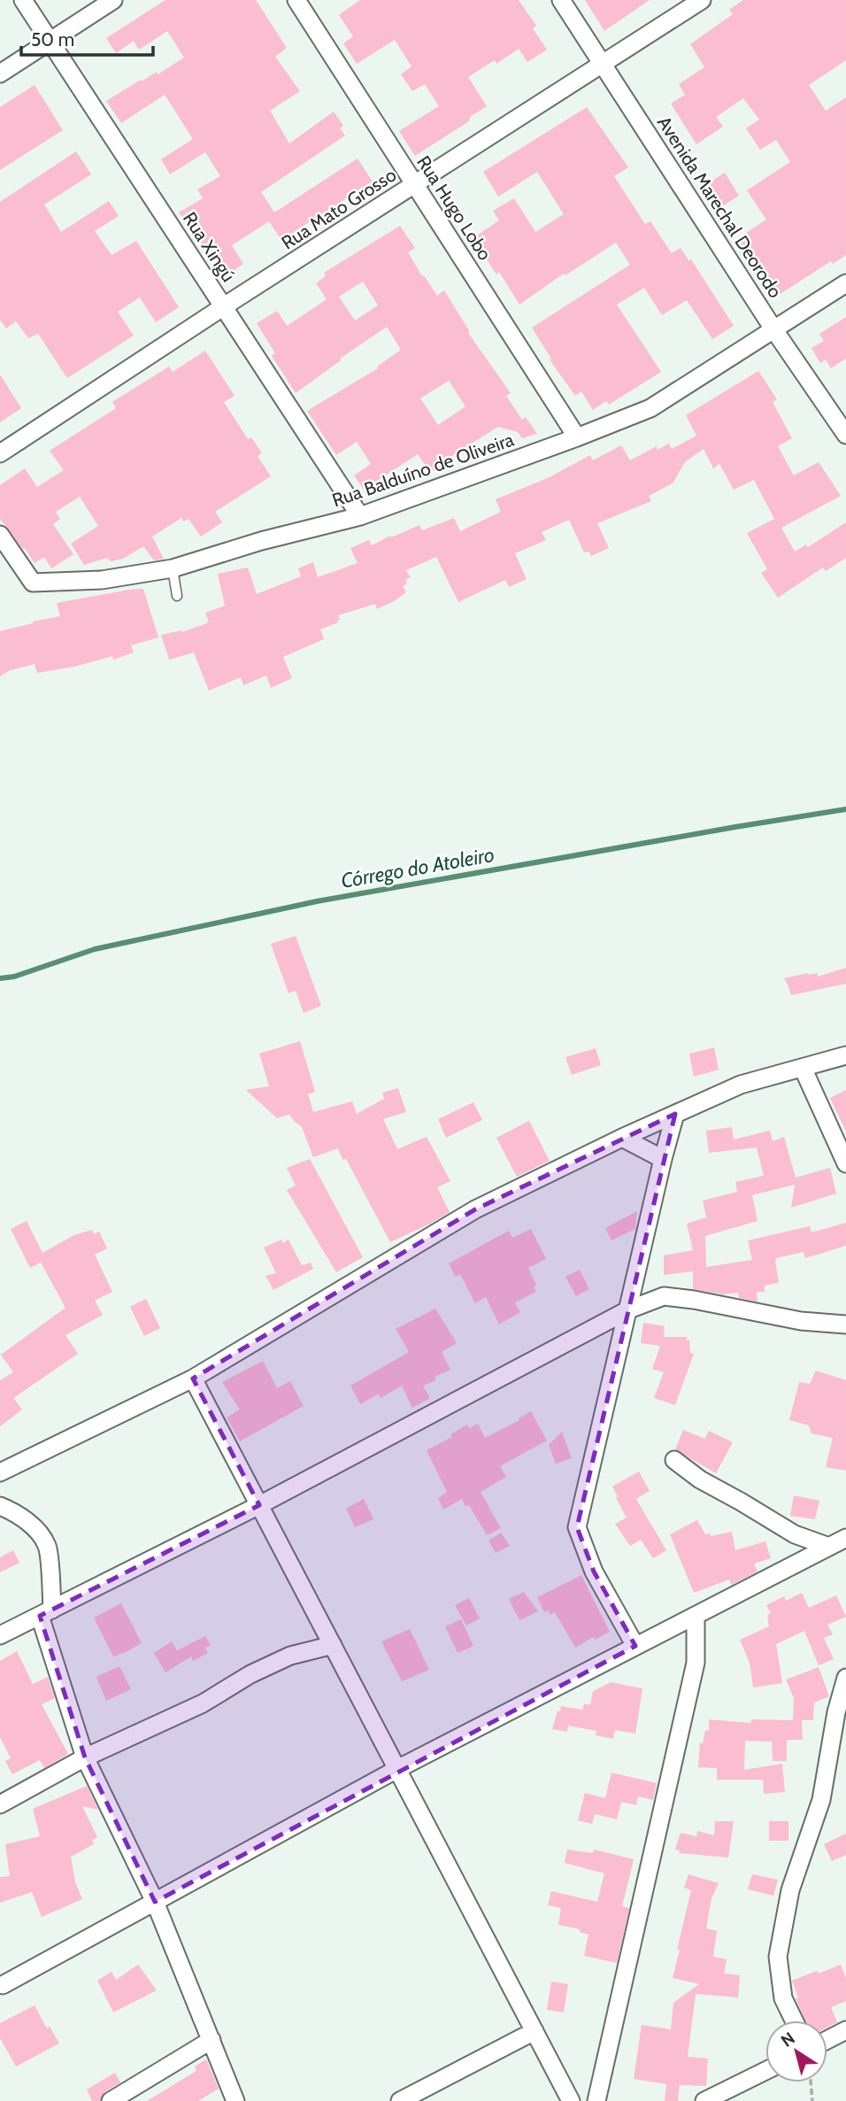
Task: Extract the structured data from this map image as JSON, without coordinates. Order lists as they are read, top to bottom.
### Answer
{
  "streets": {
    "street": [
      "Avenida Marechal Deorodo",
      "Rua Hugo Lobo",
      "Rua Mato Grosso",
      "Rua Xingú",
      "Rua Balduíno de Oliveira"
    ]
  },
  "crossings": [
    ["Avenida Marechal Deorodo", "Rua Mato Grosso"],
    ["Avenida Marechal Deorodo", "Rua Balduíno de Oliveira"],
    ["Rua Hugo Lobo", "Rua Mato Grosso"],
    ["Rua Hugo Lobo", "Rua Balduíno de Oliveira"],
    ["Rua Mato Grosso", "Rua Xingú"],
    ["Rua Xingú", "Rua Balduíno de Oliveira"]
  ],
  "water": ["Córrego do Atoleiro"],
  "scale_bar": "50 m",
  "north": "top left"
}
